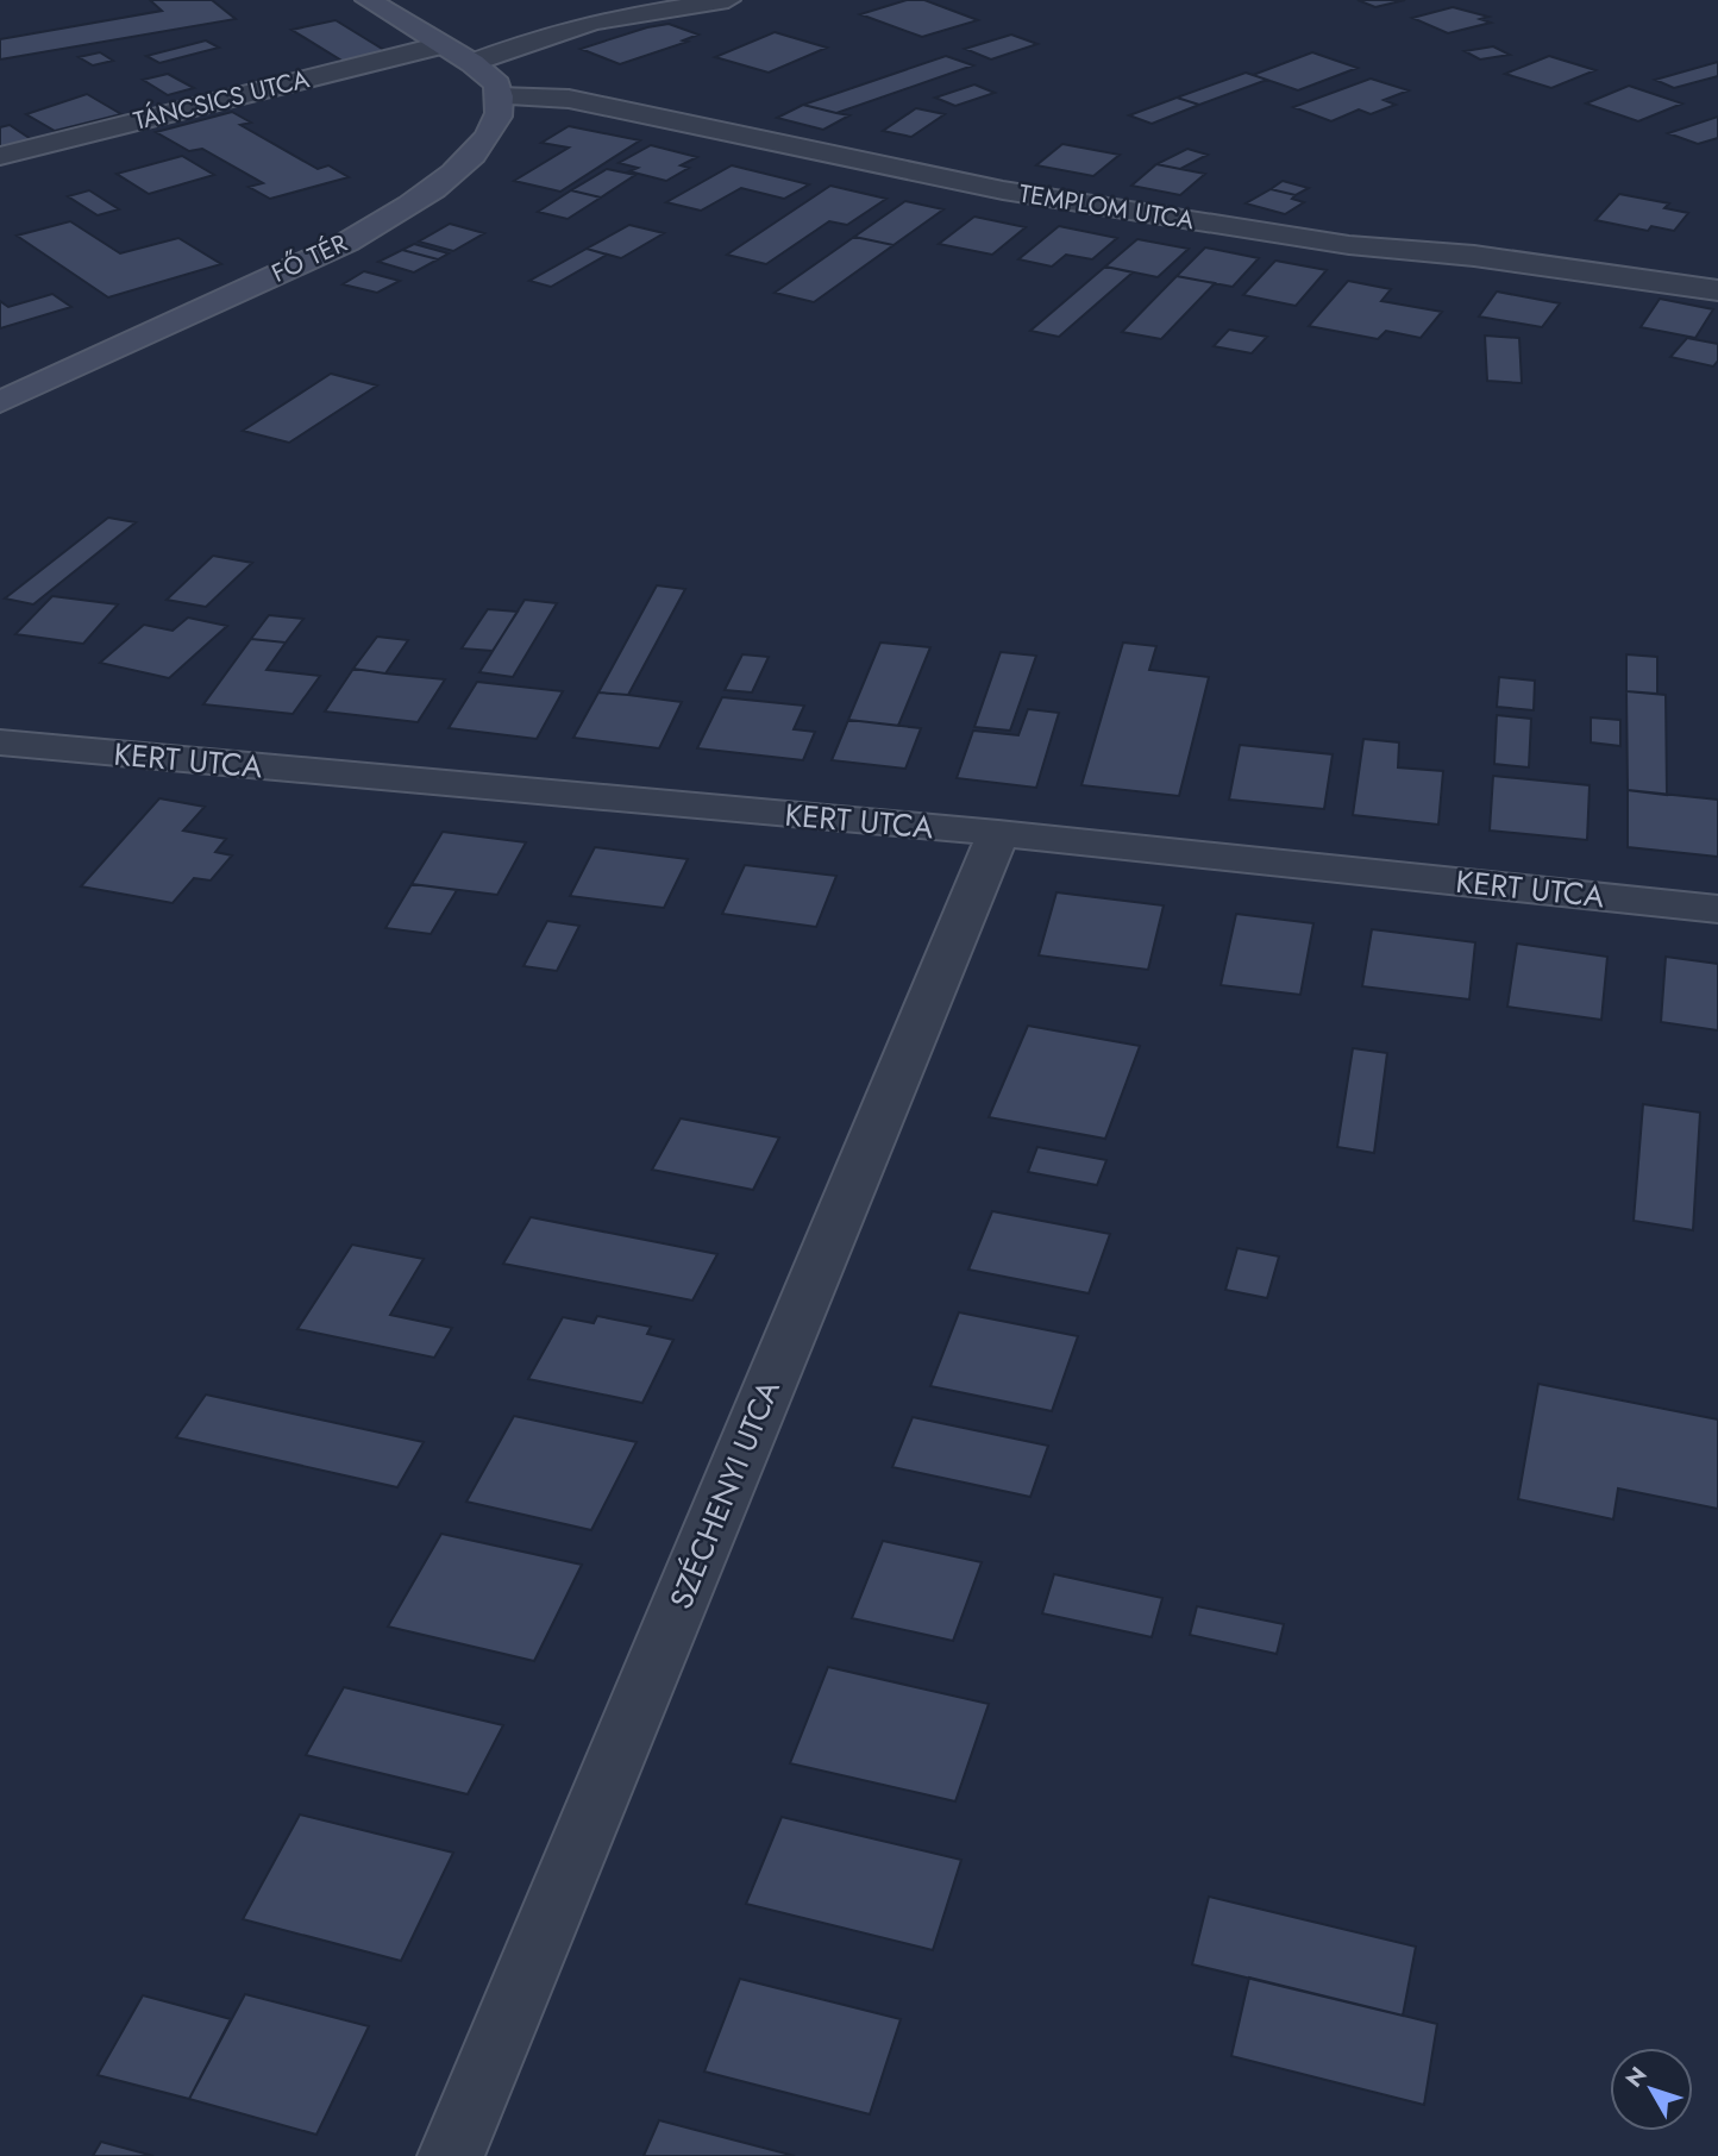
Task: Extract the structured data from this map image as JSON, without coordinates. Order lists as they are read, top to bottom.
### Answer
{
  "streets": {
    "main road": ["FŐ TÉR"],
    "street": [
      "TÁNCSICS UTCA",
      "TEMPLOM UTCA",
      "KERT UTCA",
      "SZÉCHENYI UTCA"
    ]
  },
  "crossings": [
    ["TEMPLOM UTCA", "FŐ TÉR"],
    ["KERT UTCA", "SZÉCHENYI UTCA"]
  ],
  "north": "top left"
}
